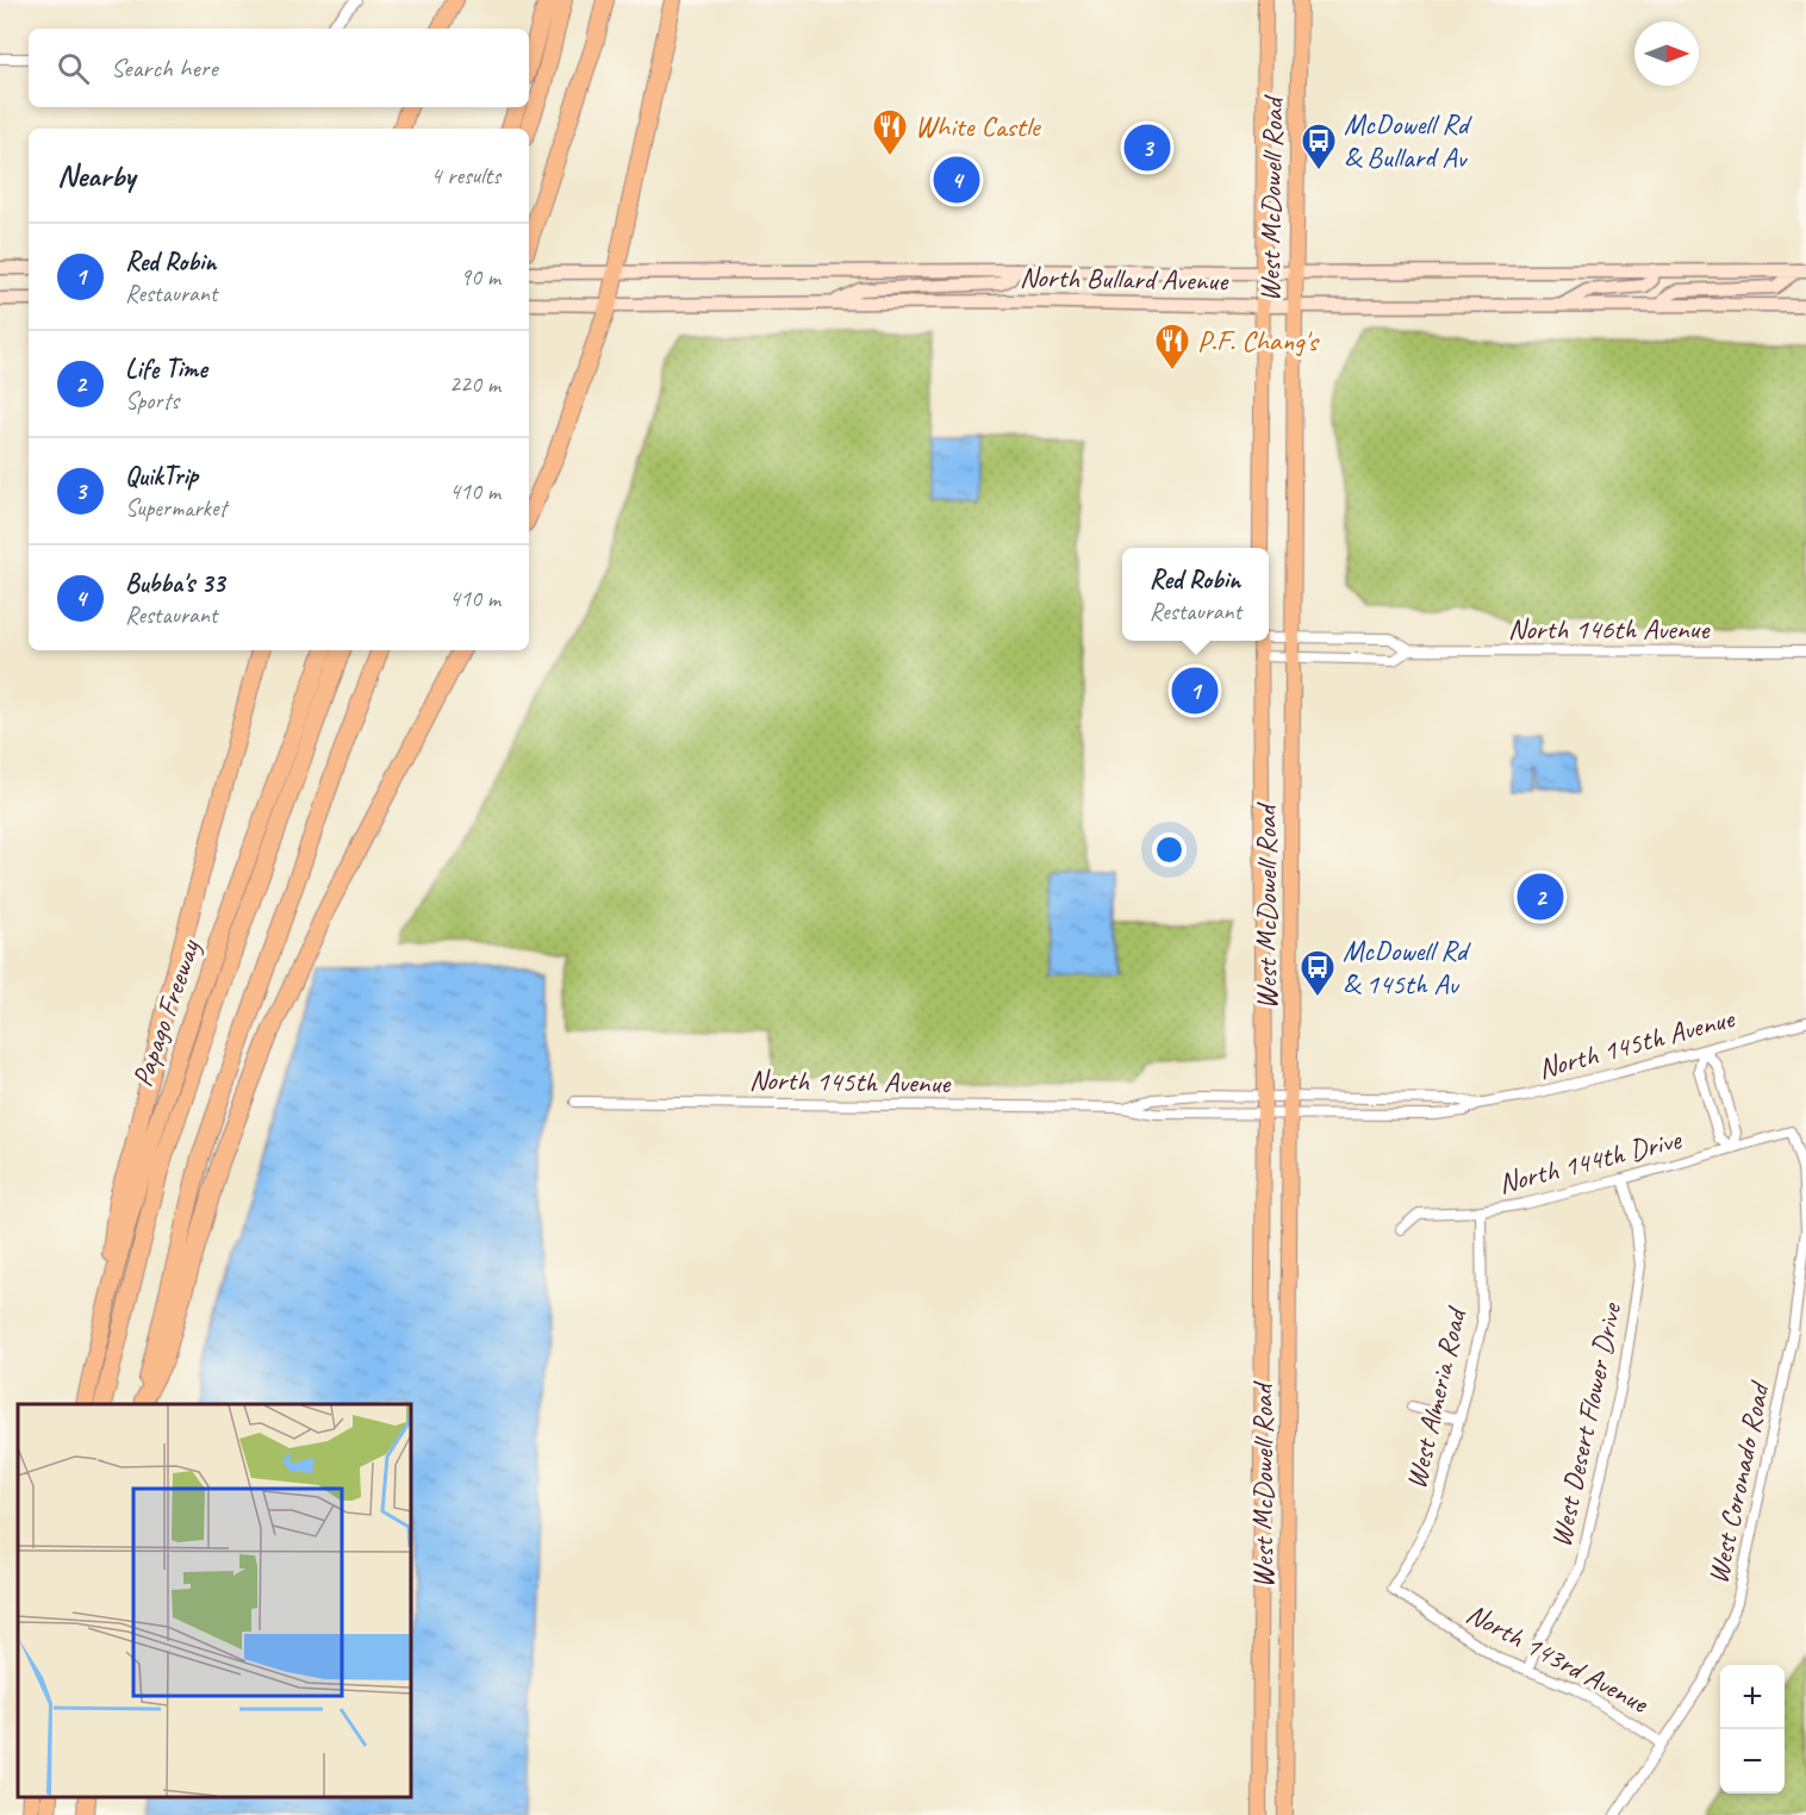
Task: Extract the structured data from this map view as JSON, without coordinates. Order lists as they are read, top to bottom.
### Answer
{
  "streets": {
    "highway": ["Papago Freeway"],
    "main road": ["West McDowell Road", "North Bullard Avenue"],
    "street": [
      "North 146th Avenue",
      "North 145th Avenue",
      "North 144th Drive",
      "West Almeria Road",
      "West Desert Flower Drive",
      "West Coronado Road",
      "North 143rd Avenue"
    ]
  },
  "crossings": [
    ["West McDowell Road", "North Bullard Avenue"],
    ["West McDowell Road", "North 146th Avenue"],
    ["West McDowell Road", "North 145th Avenue"],
    ["North 144th Drive", "West Almeria Road"],
    ["North 144th Drive", "West Desert Flower Drive"],
    ["North 144th Drive", "West Coronado Road"],
    ["West Almeria Road", "North 143rd Avenue"],
    ["West Desert Flower Drive", "North 143rd Avenue"],
    ["West Coronado Road", "North 143rd Avenue"]
  ],
  "places": {
    "restaurant": ["White Castle", "P.F. Chang's"],
    "bus stop": ["McDowell Rd & Bullard Av", "McDowell Rd & 145th Av"]
  },
  "north": "right",
  "page": {
    "search": "Search here",
    "pins": [
      "3",
      "4",
      "1",
      "2"
    ],
    "heading": ["Nearby", "4 results"],
    "list": [
      {
        "mark": "1",
        "name": "Red Robin",
        "note": "Restaurant",
        "value": "90 m"
      },
      {
        "mark": "2",
        "name": "Life Time",
        "note": "Sports",
        "value": "220 m"
      },
      {
        "mark": "3",
        "name": "QuikTrip",
        "note": "Supermarket",
        "value": "410 m"
      },
      {
        "mark": "4",
        "name": "Bubba's 33",
        "note": "Restaurant",
        "value": "410 m"
      }
    ],
    "popup": ["Red Robin", "Restaurant"],
    "map_buttons": ["+", "−"]
  }
}
